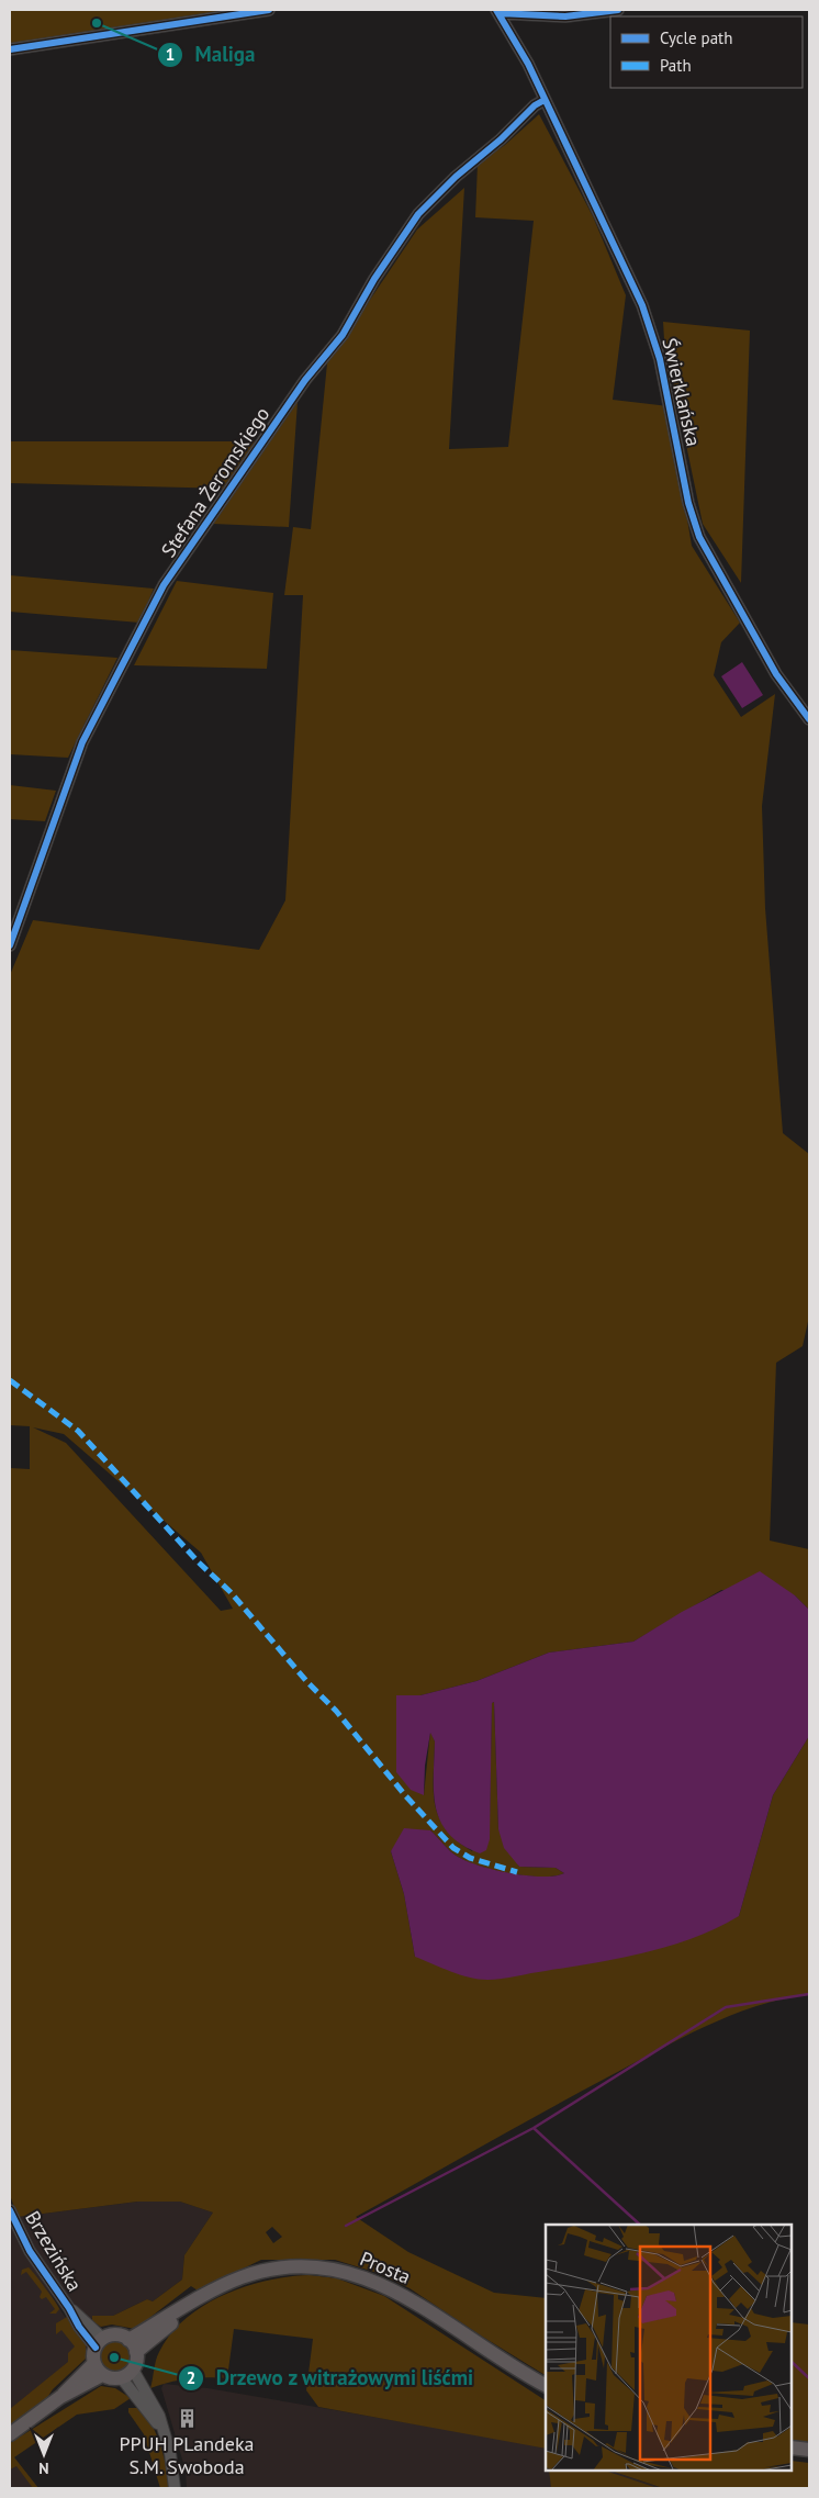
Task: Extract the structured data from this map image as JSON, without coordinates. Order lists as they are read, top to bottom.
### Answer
{
  "streets": {
    "main road": ["Prosta"],
    "street": ["Świerklańska", "Stefana Żeromskiego", "Brzezińska"]
  },
  "crossings": [
    ["Świerklańska", "Stefana Żeromskiego"],
    ["Brzezińska", "Prosta"]
  ],
  "places": {
    "other": ["Maliga", "Drzewo z witrażowymi liśćmi"],
    "building": ["PPUH PLandeka S.M. Swoboda"]
  },
  "legend": ["Cycle path", "Path"],
  "north": "bottom"
}
